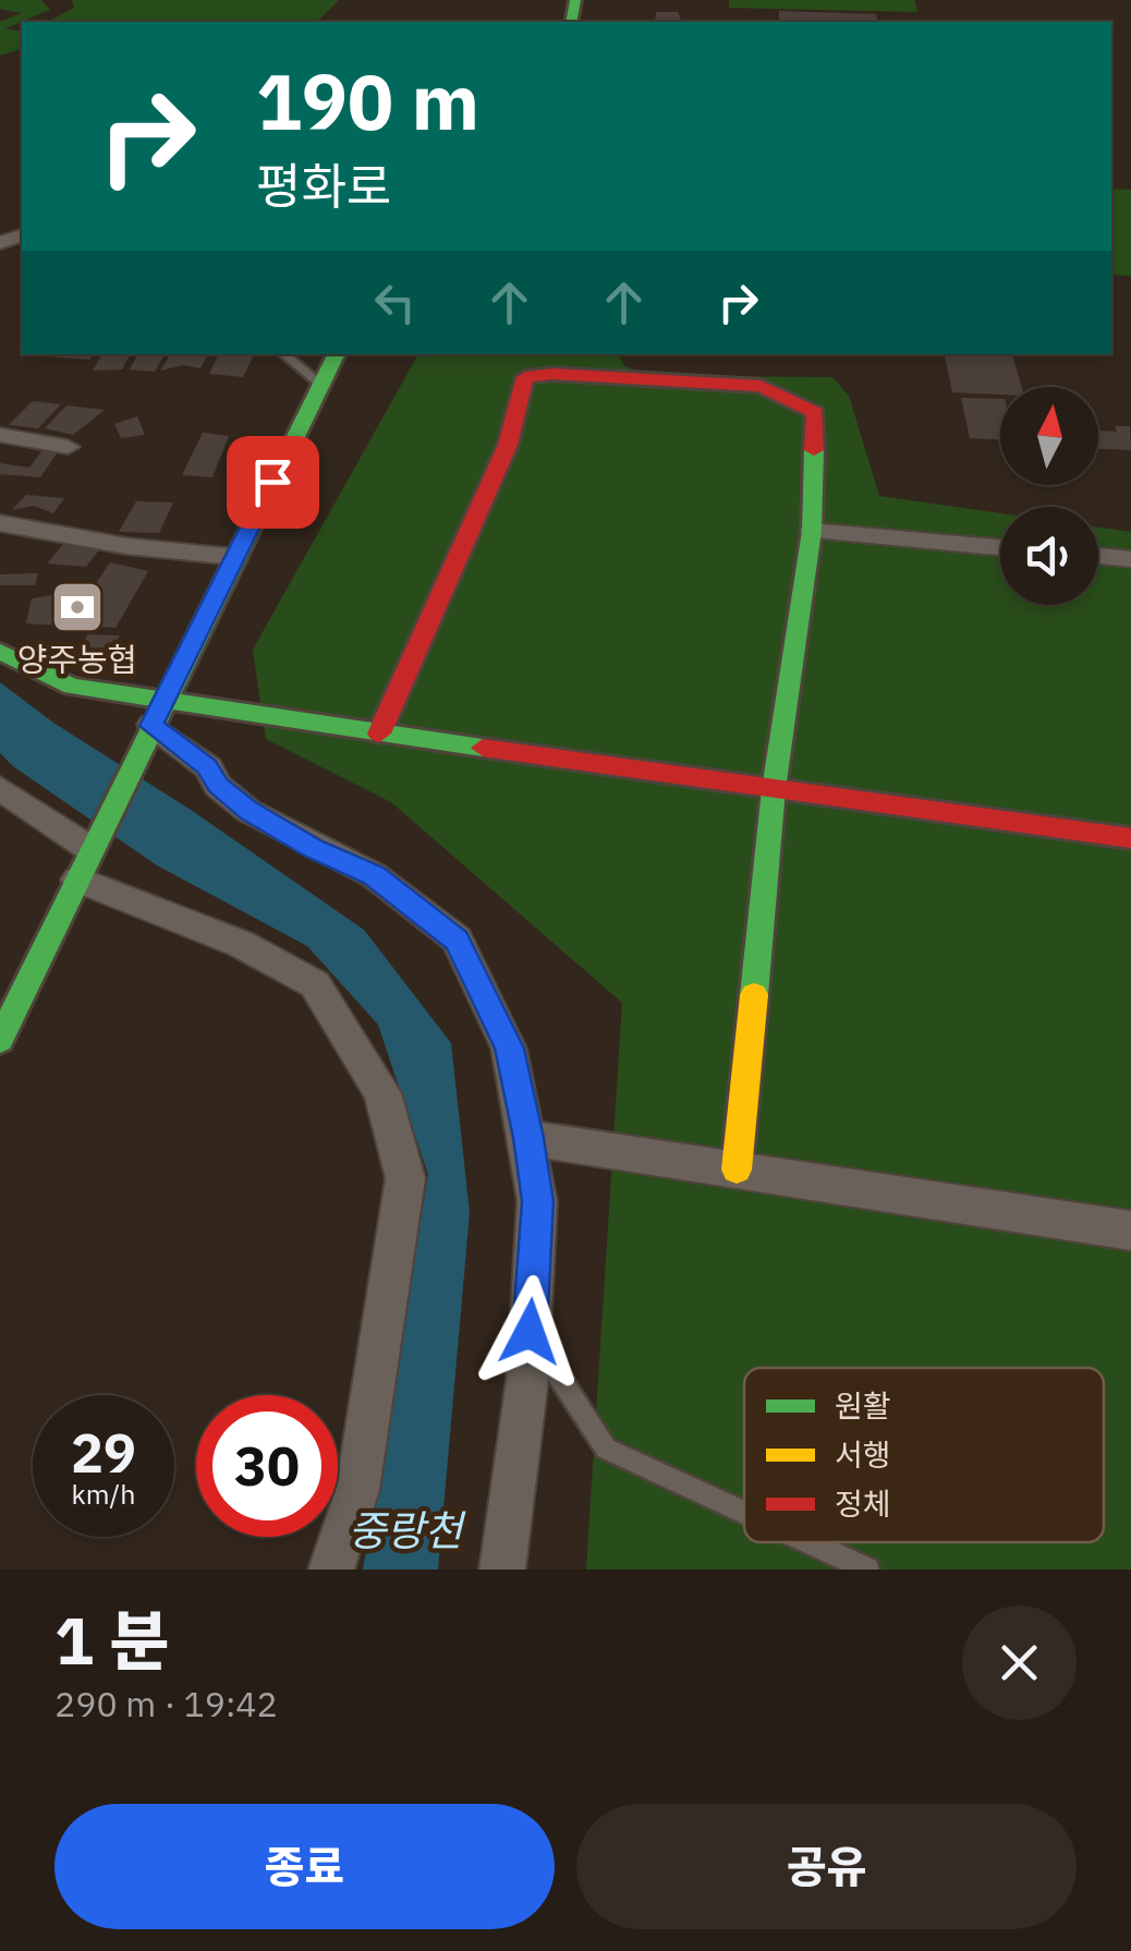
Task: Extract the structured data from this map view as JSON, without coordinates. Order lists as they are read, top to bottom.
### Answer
{
  "water": ["중랑천"],
  "places": {
    "bank": ["양주농협"]
  },
  "legend": ["원활", "서행", "정체"],
  "north": "top",
  "page": {
    "turn": ["190 m", "평화로"],
    "speed": "29 km/h",
    "limit": "30",
    "heading": ["1 분", "290 m · 19:42"],
    "buttons": ["종료", "공유"]
  }
}
